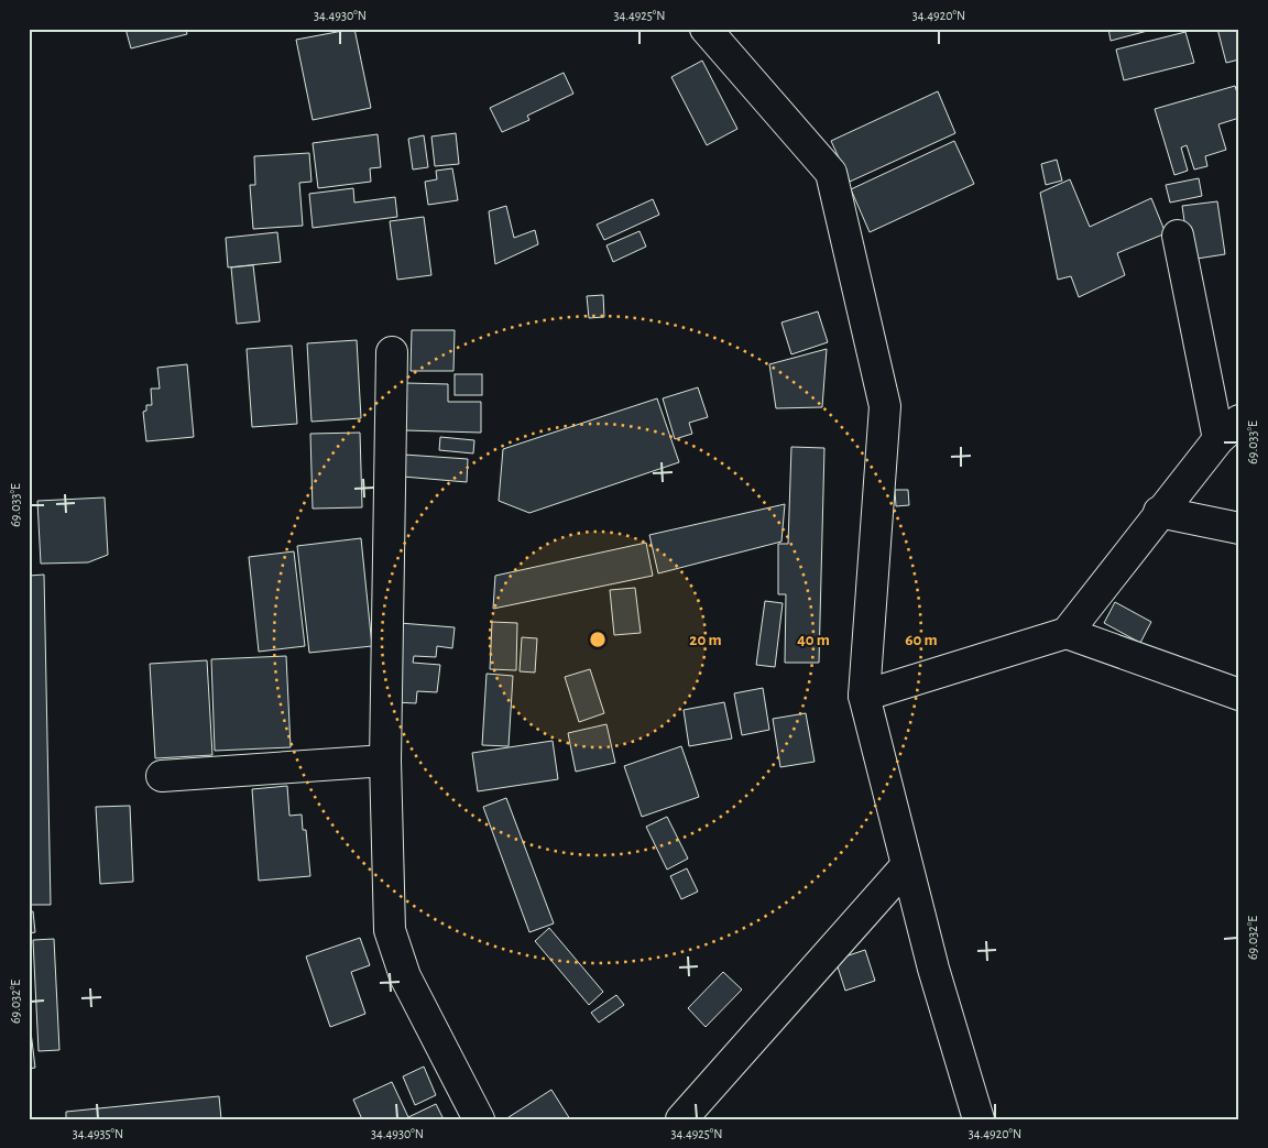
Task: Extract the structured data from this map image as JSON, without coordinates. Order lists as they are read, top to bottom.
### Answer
{
  "coordinates": [
    "34.4930°N",
    "34.4925°N",
    "34.4920°N",
    "69.033°E",
    "69.032°E",
    "34.4935°N"
  ],
  "rings": ["20 m", "40 m", "60 m"]
}
